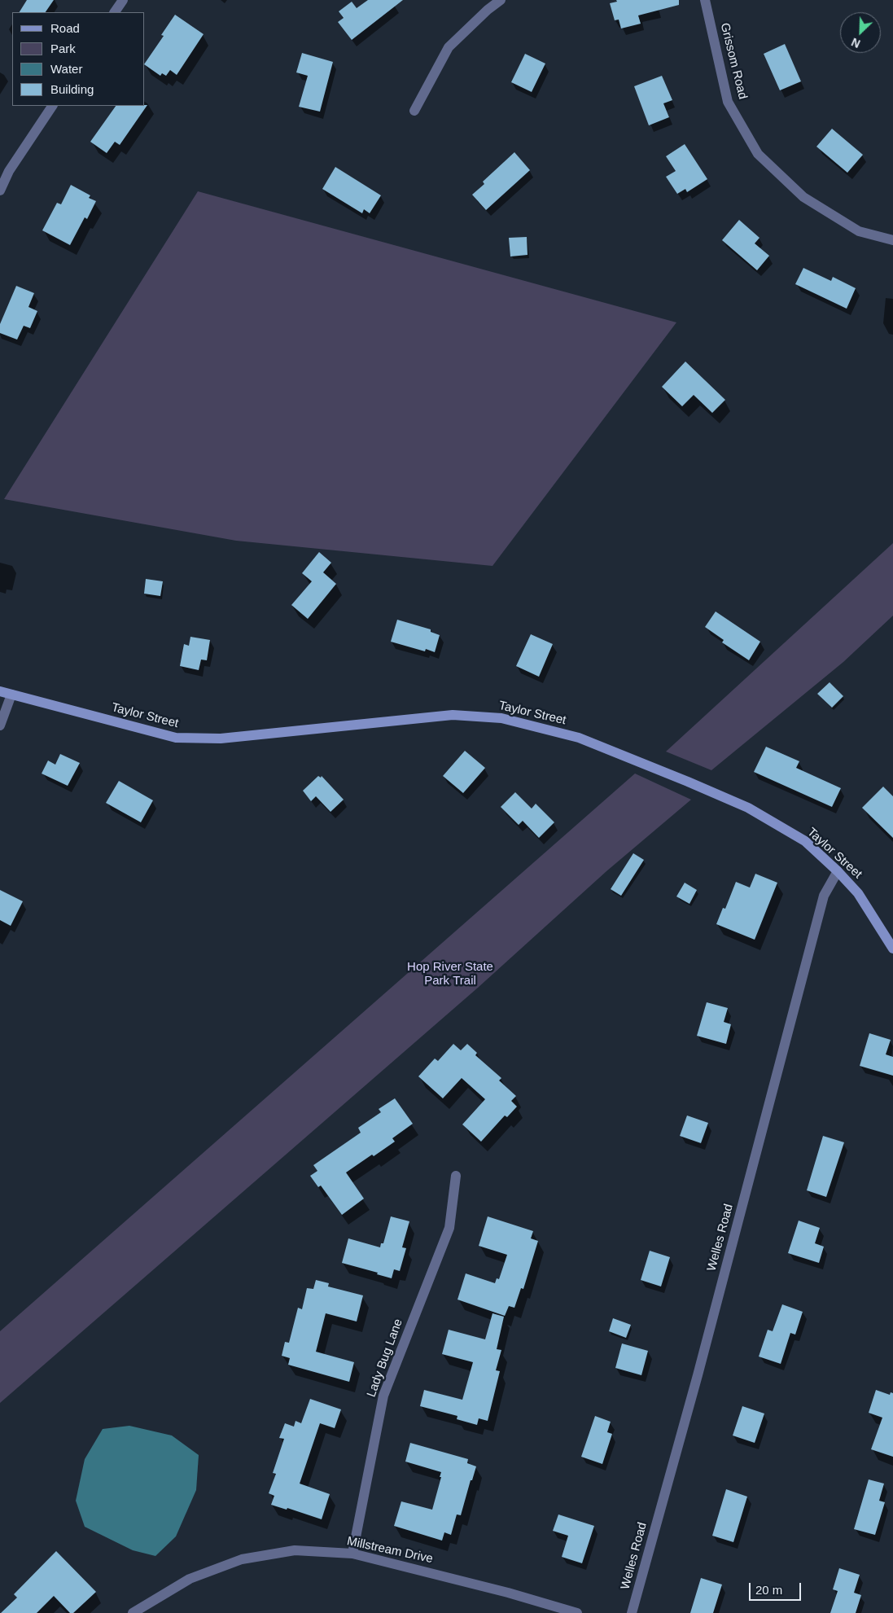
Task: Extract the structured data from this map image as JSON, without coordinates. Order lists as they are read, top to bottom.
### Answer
{
  "streets": {
    "street": [
      "Grissom Road",
      "Taylor Street",
      "Welles Road",
      "Lady Bug Lane",
      "Millstream Drive"
    ]
  },
  "crossings": [
    ["Taylor Street", "Welles Road"],
    ["Lady Bug Lane", "Millstream Drive"]
  ],
  "parks": ["Hop River State Park Trail"],
  "legend": [
    "Road",
    "Park",
    "Water",
    "Building"
  ],
  "scale_bar": "20 m",
  "north": "bottom left"
}
